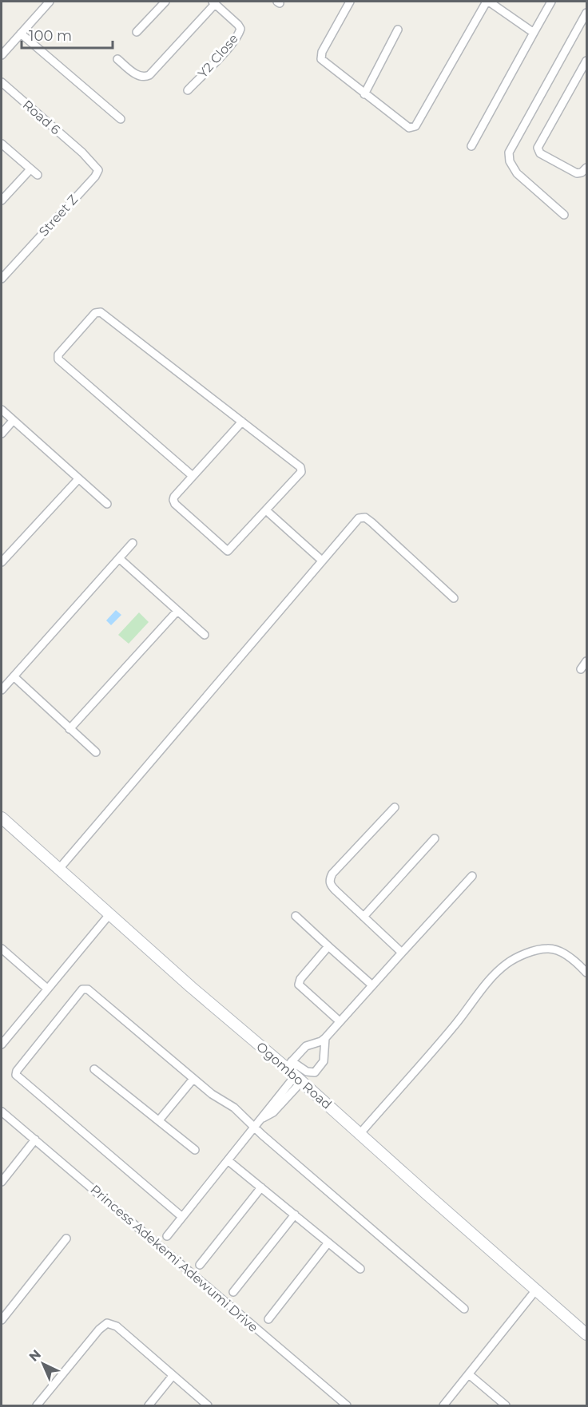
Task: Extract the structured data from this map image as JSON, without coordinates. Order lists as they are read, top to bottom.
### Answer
{
  "streets": {
    "main road": ["Ogombo Road"],
    "street": [
      "Y2 Close",
      "Road 6",
      "Street Z",
      "Princess Adekemi Adewumi Drive"
    ]
  },
  "crossings": [
    ["Road 6", "Street Z"]
  ],
  "scale_bar": "100 m",
  "north": "top left"
}
